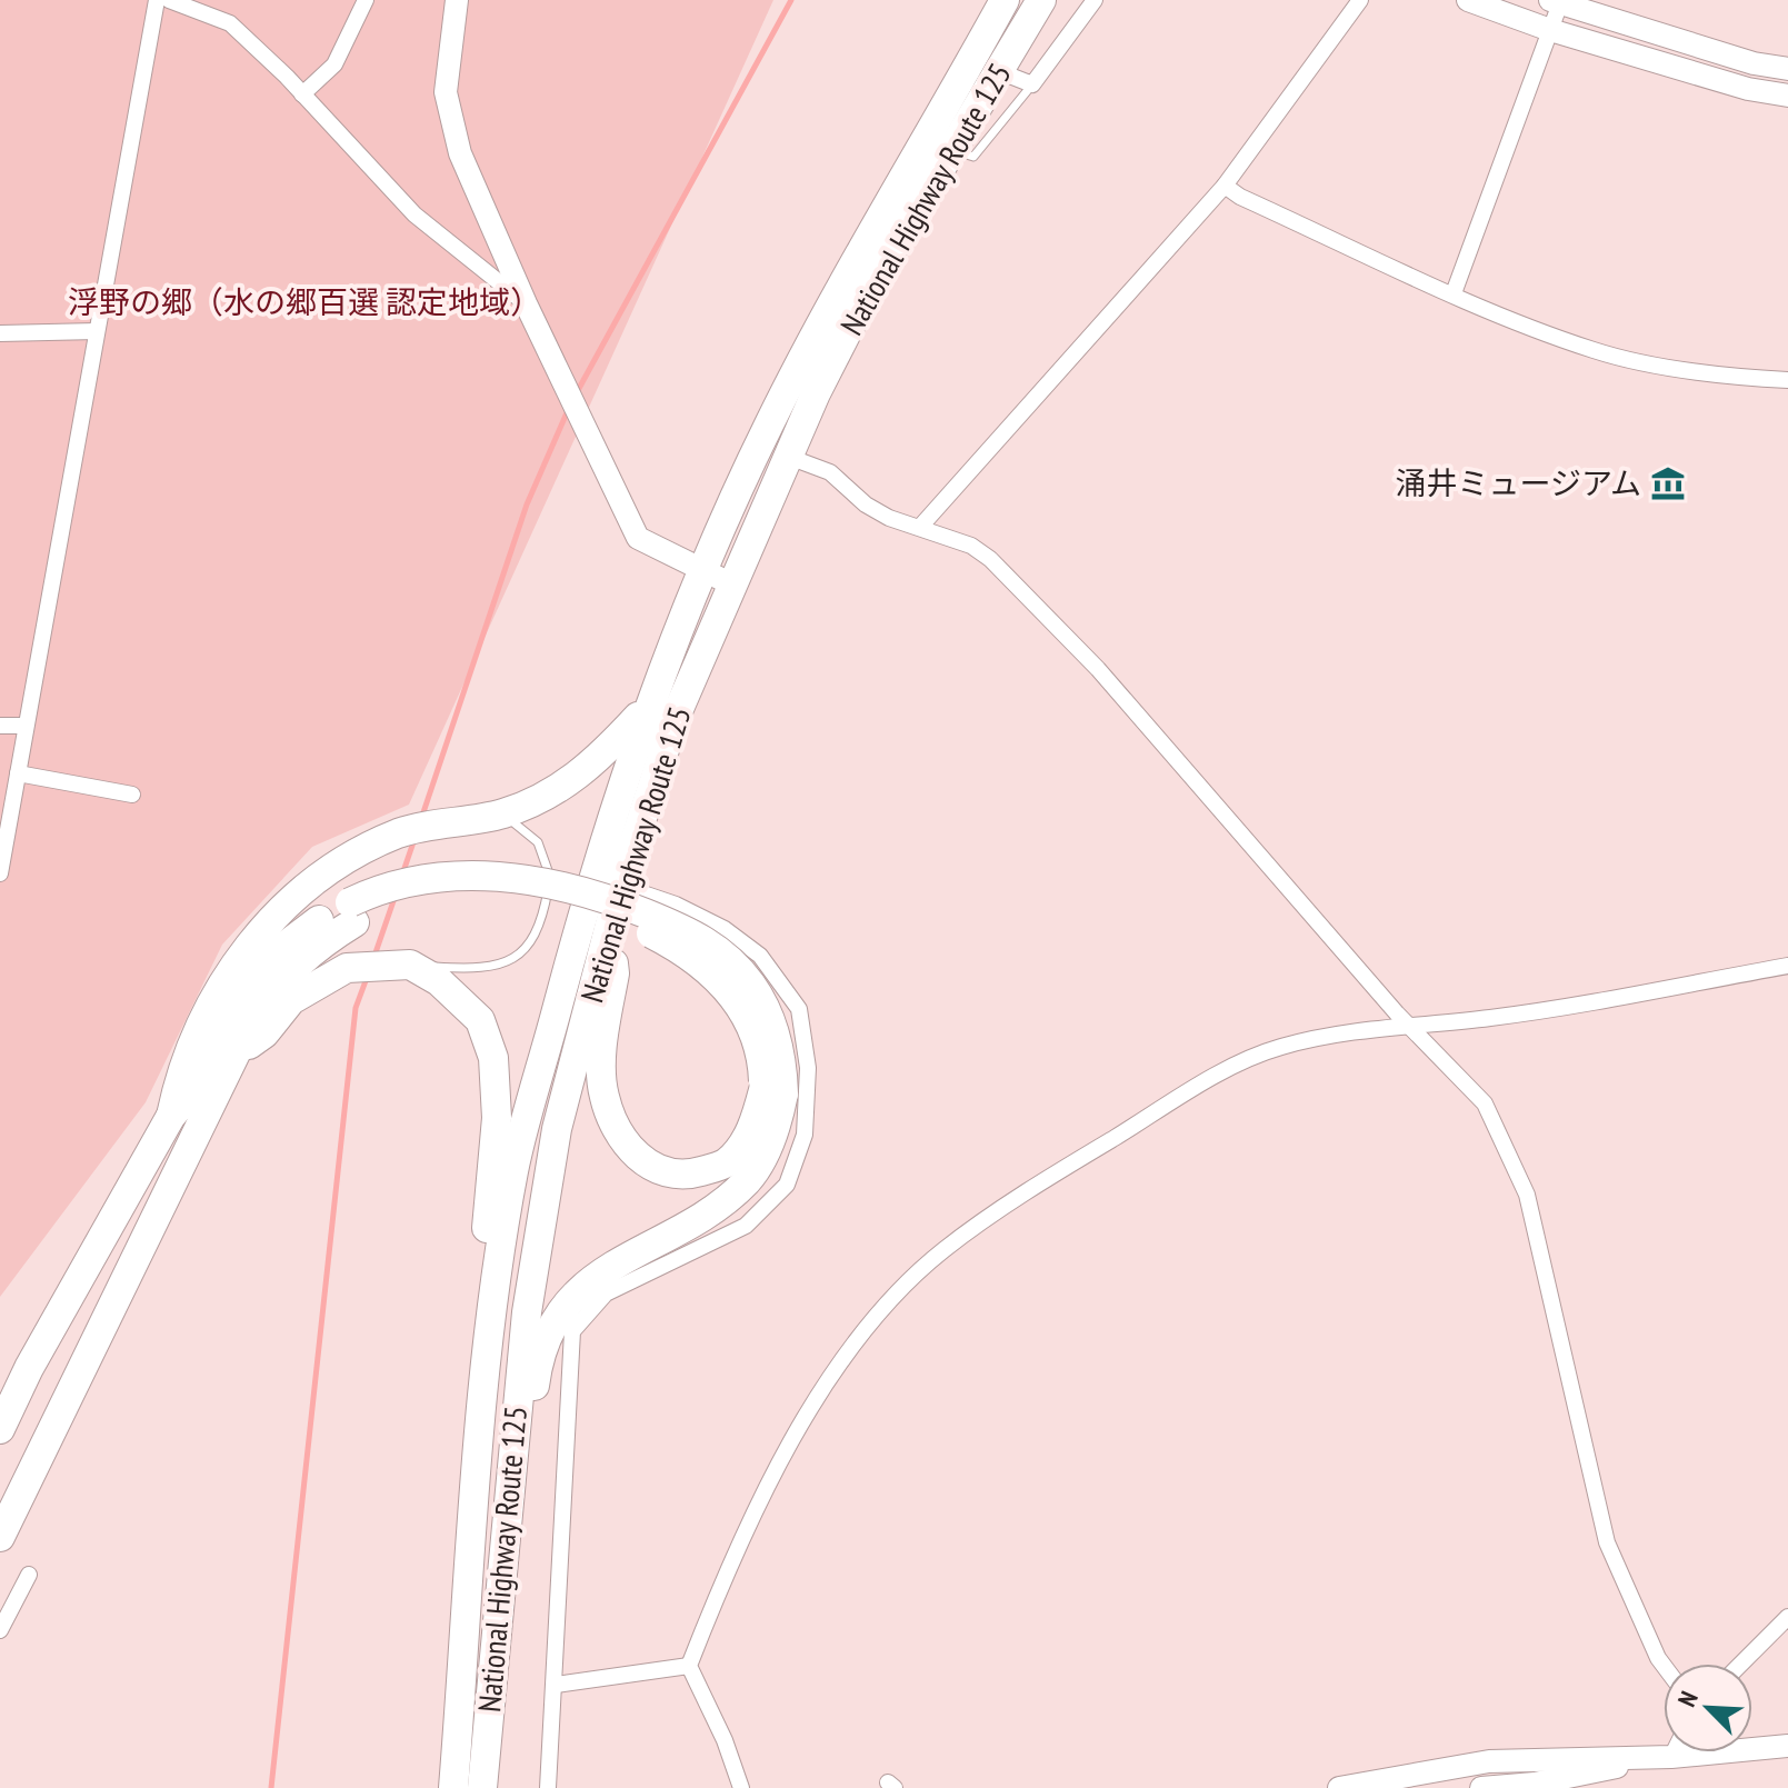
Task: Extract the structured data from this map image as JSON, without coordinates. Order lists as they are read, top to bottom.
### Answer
{
  "streets": {
    "highway": ["National Highway Route 125"]
  },
  "parks": ["浮野の郷（水の郷百選 認定地域）"],
  "places": {
    "museum": ["涌井ミュージアム"]
  },
  "north": "top left"
}
